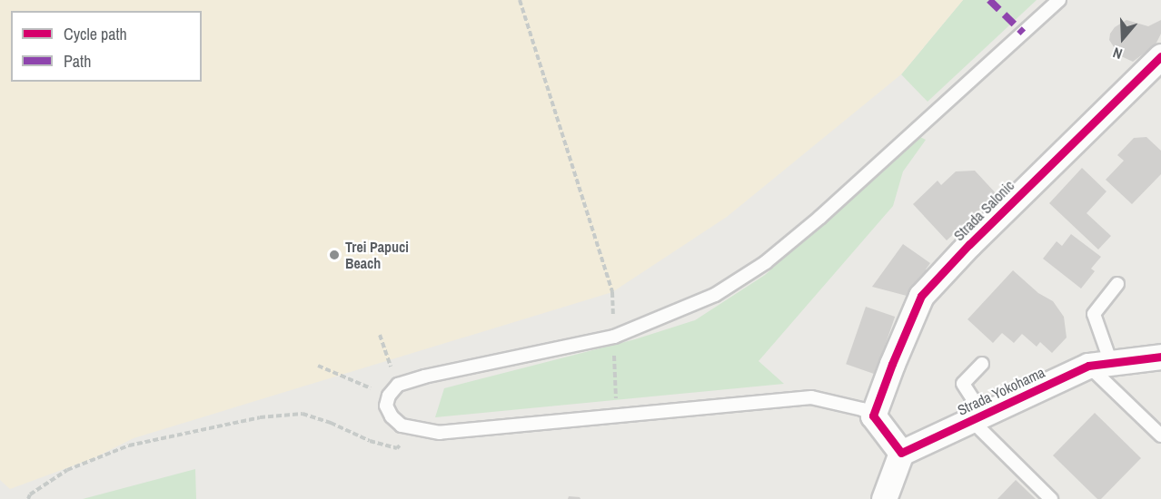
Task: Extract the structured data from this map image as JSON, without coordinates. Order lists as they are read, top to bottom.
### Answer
{
  "streets": {
    "street": ["Strada Salonic", "Strada Yokohama"]
  },
  "places": ["Trei Papuci Beach"],
  "legend": ["Cycle path", "Path"],
  "north": "bottom"
}
